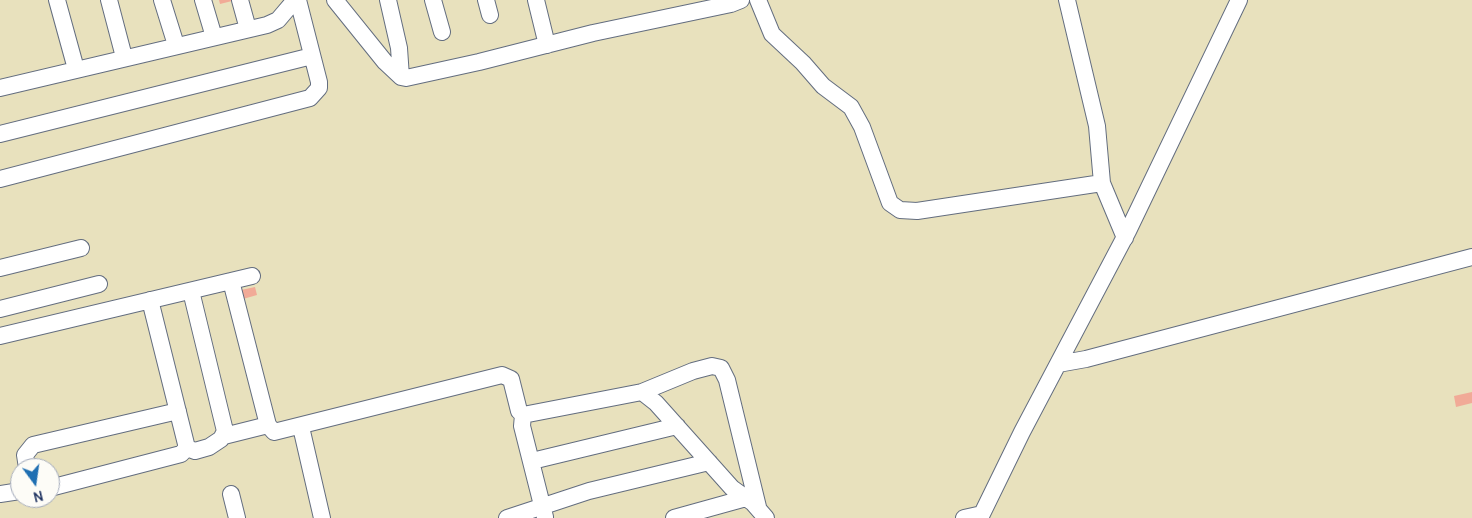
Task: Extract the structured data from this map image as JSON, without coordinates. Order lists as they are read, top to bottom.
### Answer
{
  "north": "bottom"
}
